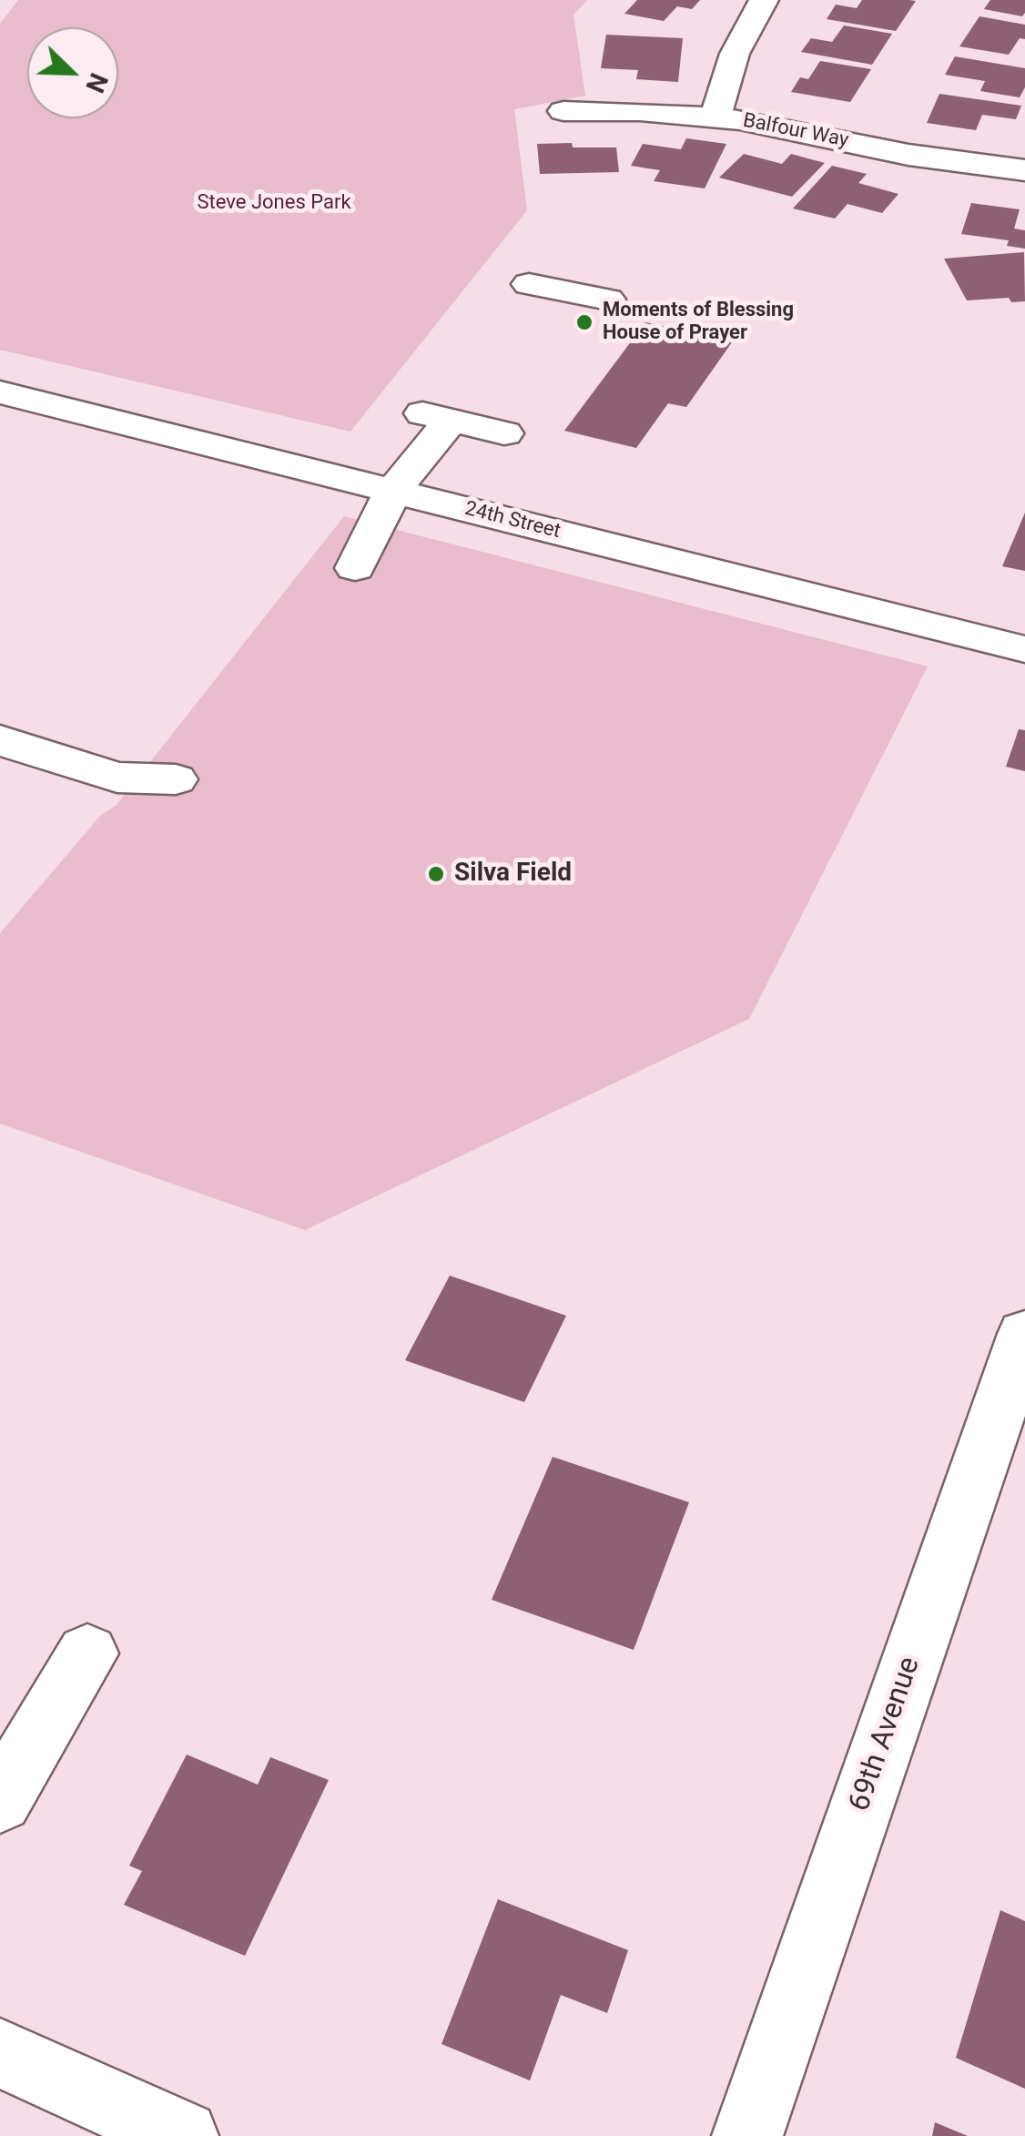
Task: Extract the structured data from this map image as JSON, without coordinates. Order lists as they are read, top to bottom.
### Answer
{
  "streets": {
    "street": ["Balfour Way", "24th Street", "69th Avenue"]
  },
  "parks": ["Steve Jones Park"],
  "places": ["Moments of Blessing House of Prayer", "Silva Field"],
  "north": "bottom right"
}
